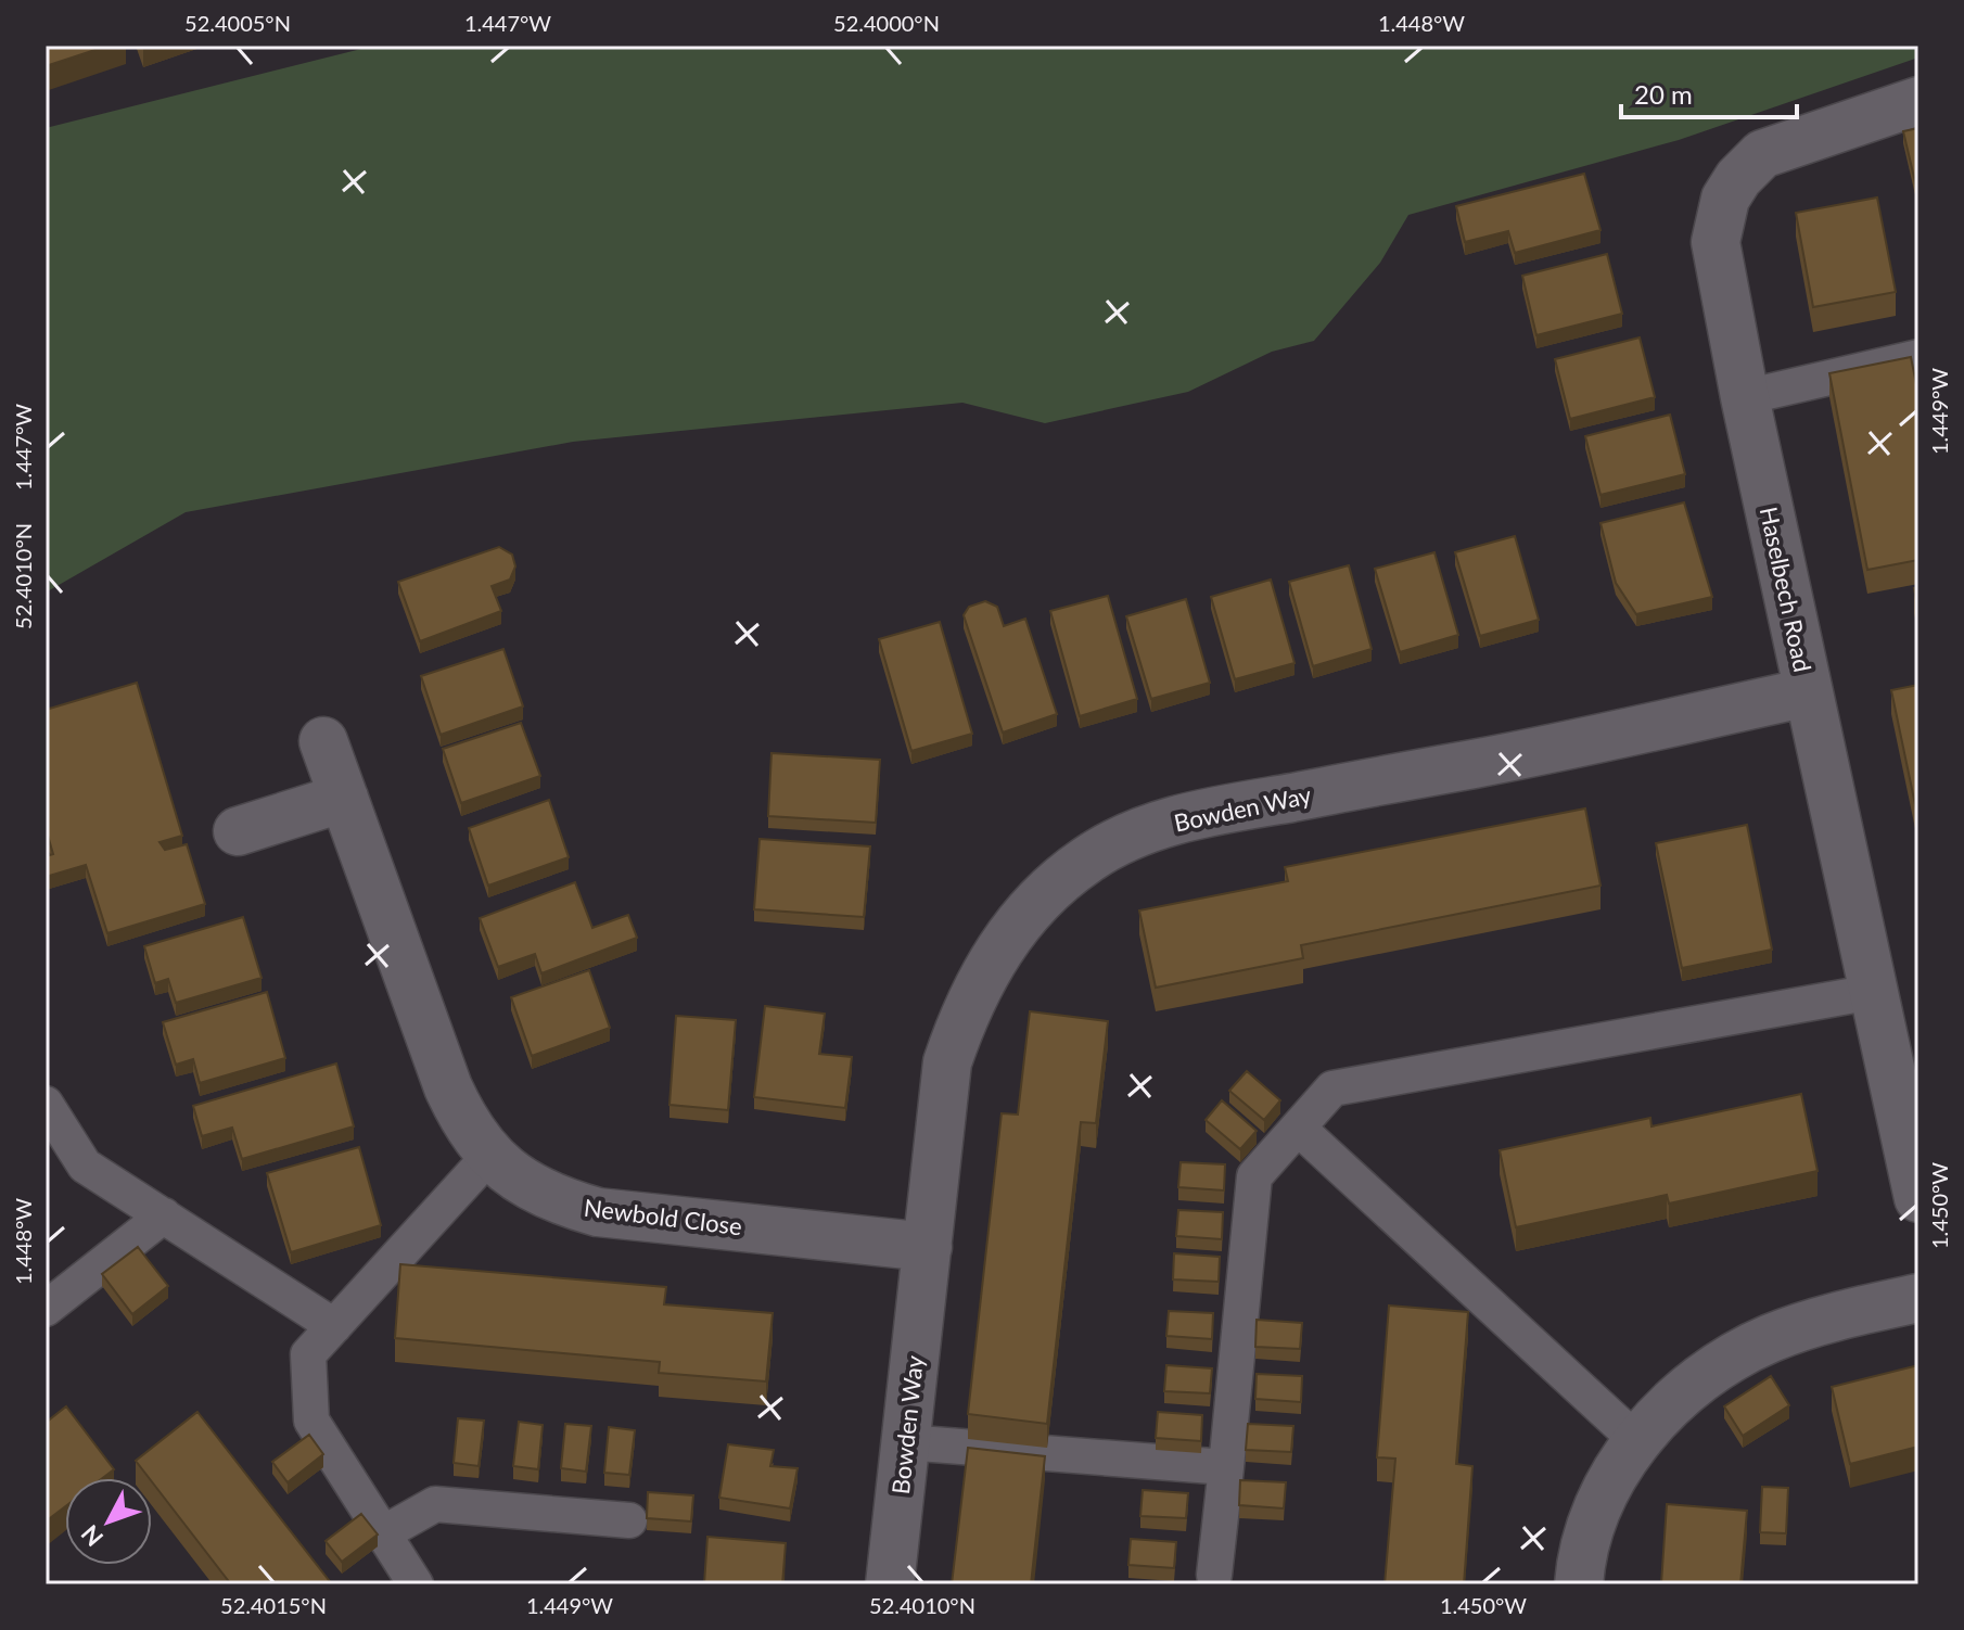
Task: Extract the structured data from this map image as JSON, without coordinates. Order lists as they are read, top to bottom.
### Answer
{
  "streets": {
    "street": ["Haselbech Road", "Bowden Way", "Newbold Close"]
  },
  "crossings": [
    ["Haselbech Road", "Bowden Way"],
    ["Bowden Way", "Newbold Close"]
  ],
  "scale_bar": "20 m",
  "north": "bottom left",
  "coordinates": [
    "52.4005°N",
    "1.447°W",
    "52.4000°N",
    "1.448°W",
    "1.449°W",
    "52.4010°N",
    "1.450°W",
    "52.4015°N"
  ]
}
